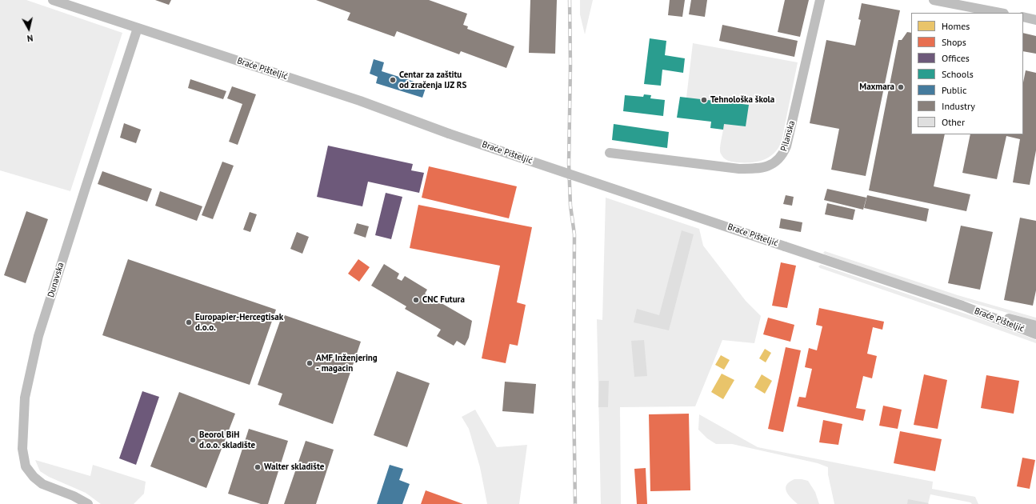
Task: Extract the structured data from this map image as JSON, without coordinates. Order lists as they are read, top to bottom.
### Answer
{
  "streets": {
    "street": ["Braće Pišteljić", "Pilanska", "Dunavska"]
  },
  "crossings": [
    ["Braće Pišteljić", "Dunavska"]
  ],
  "places": [
    "Centar za zaštitu od zračenja IJZ RS",
    "Maxmara",
    "Tehnološka škola",
    "CNC Futura",
    "Europapier-Hercegtisak d.o.o.",
    "AMF Inženjering - magacin",
    "Beorol BiH d.o.o. skladište",
    "Walter skladište"
  ],
  "legend": [
    "Homes",
    "Shops",
    "Offices",
    "Schools",
    "Public",
    "Industry",
    "Other"
  ],
  "north": "bottom"
}
